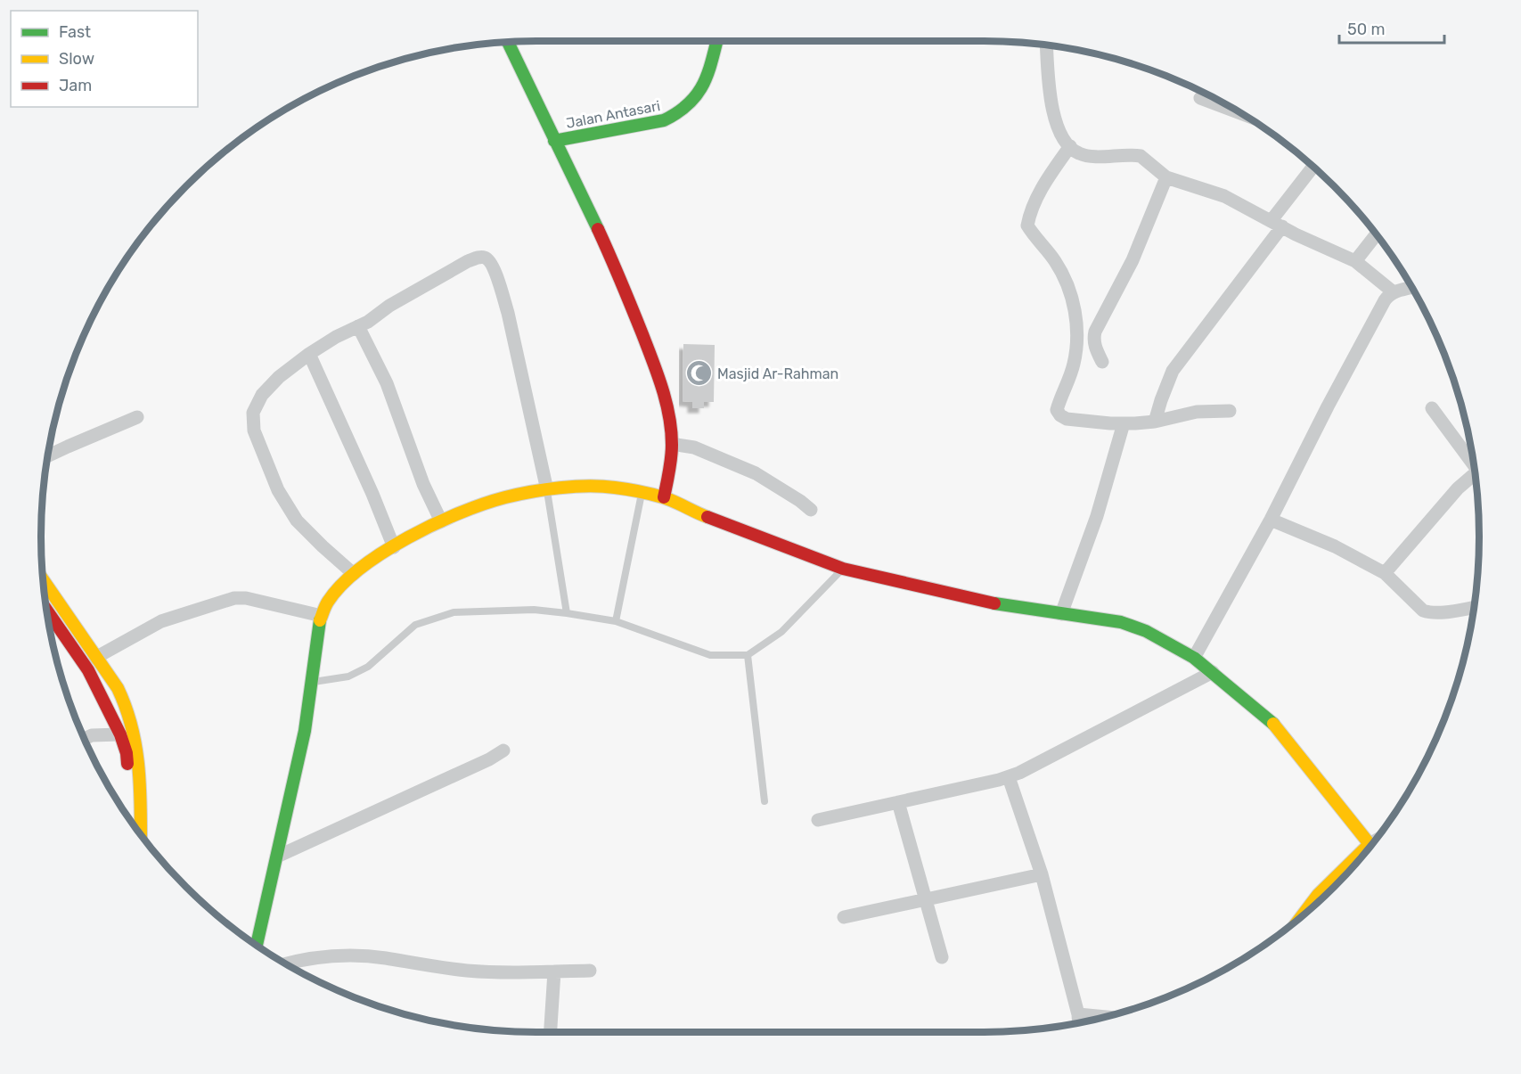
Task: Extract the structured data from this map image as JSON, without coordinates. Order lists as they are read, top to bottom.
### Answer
{
  "streets": {
    "street": ["Jalan Antasari"]
  },
  "places": {
    "mosque": ["Masjid Ar-Rahman"]
  },
  "legend": ["Fast", "Slow", "Jam"],
  "scale_bar": "50 m"
}
